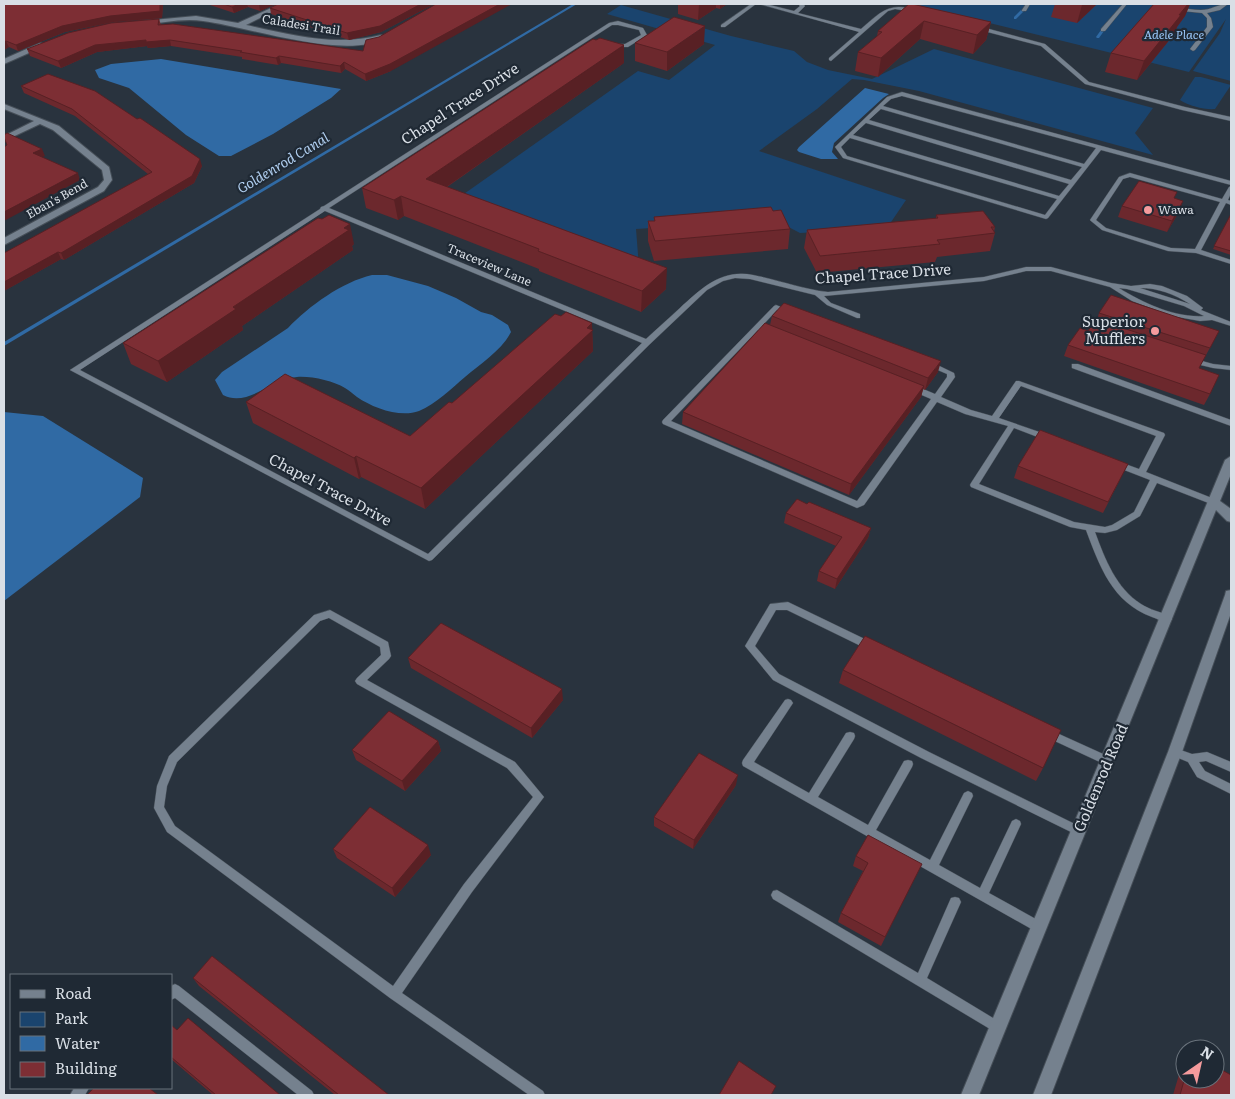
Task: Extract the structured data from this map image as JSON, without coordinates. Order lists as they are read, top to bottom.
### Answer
{
  "streets": {
    "main road": ["Caladesi Trail", "Eban's Bend", "Goldenrod Road"],
    "lane": ["Chapel Trace Drive", "Traceview Lane"]
  },
  "crossings": [
    ["Chapel Trace Drive", "Traceview Lane"]
  ],
  "water": ["Goldenrod Canal"],
  "parks": ["Adele Place"],
  "places": ["Wawa", "Superior Mufflers"],
  "legend": [
    "Road",
    "Park",
    "Water",
    "Building"
  ],
  "north": "top right"
}
